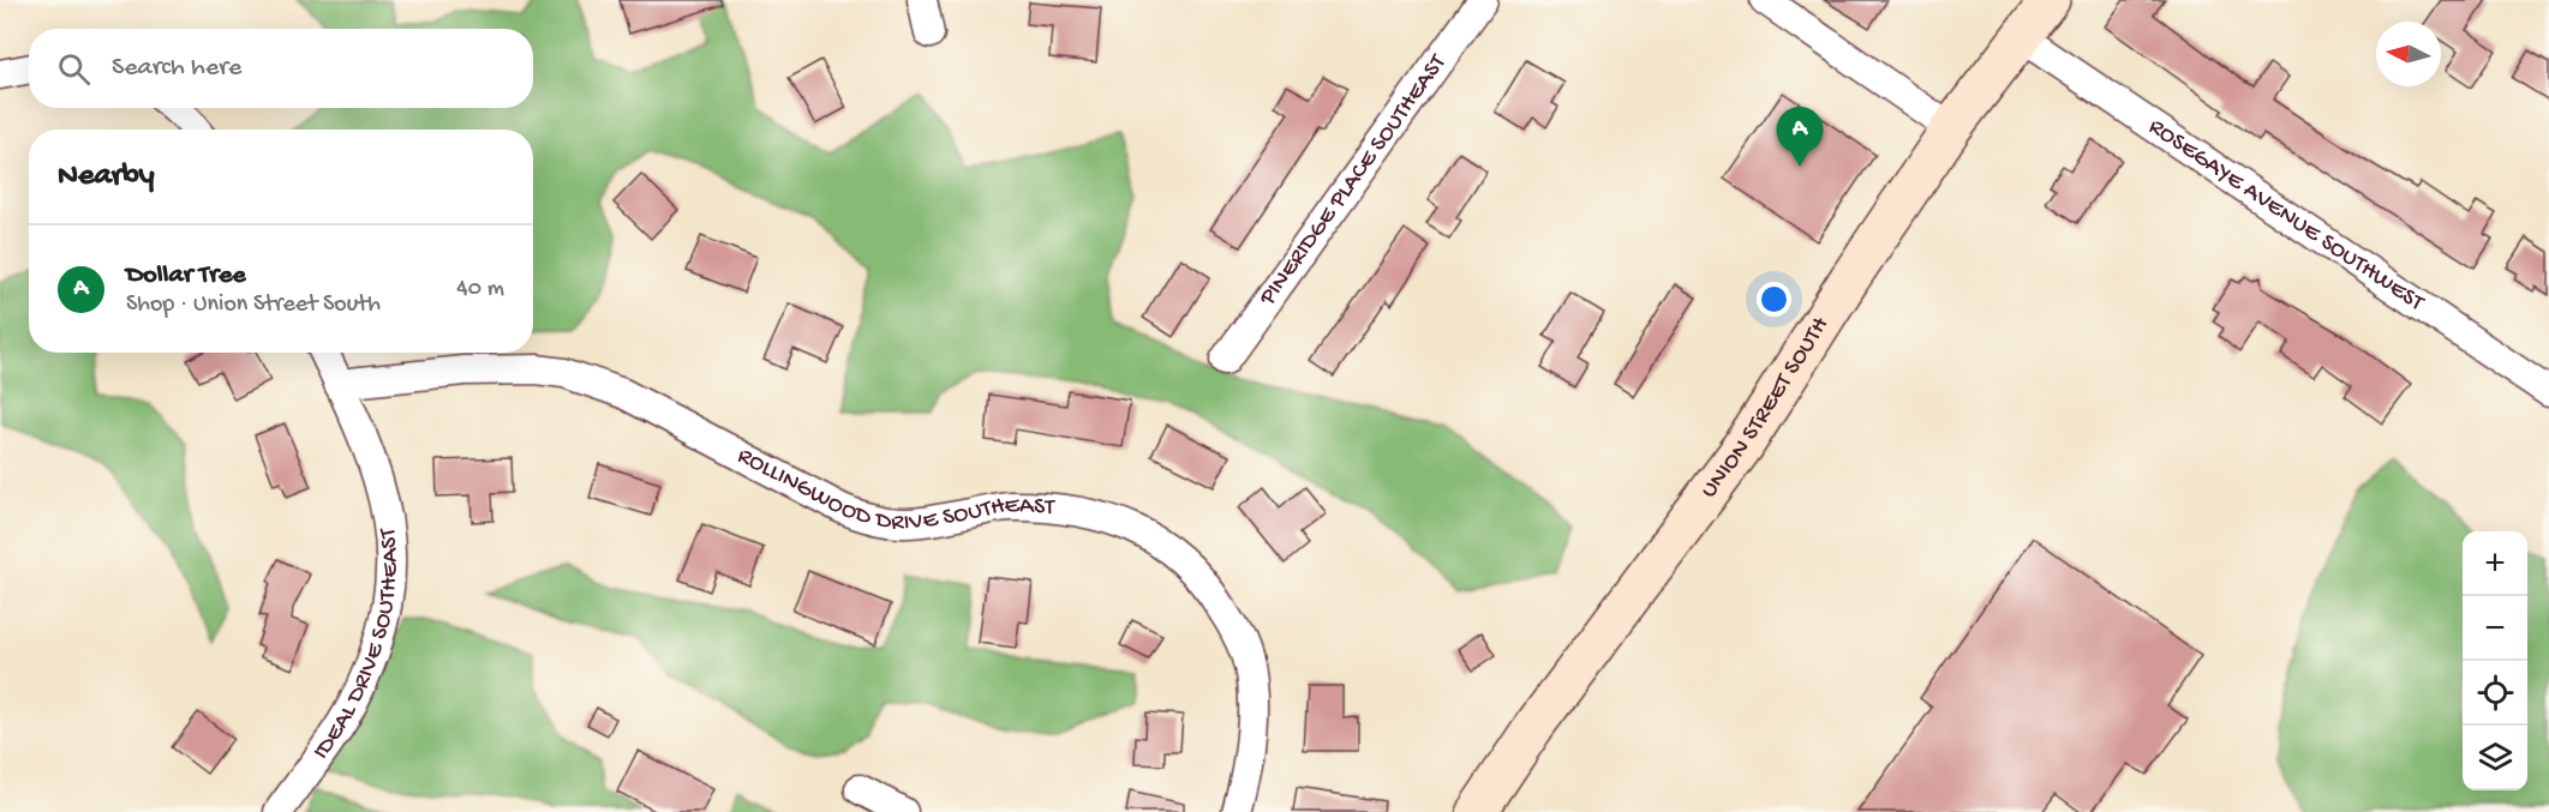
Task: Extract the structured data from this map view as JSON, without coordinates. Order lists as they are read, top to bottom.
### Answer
{
  "streets": {
    "main road": ["UNION STREET SOUTH"],
    "street": [
      "PINERIDGE PLACE SOUTHEAST",
      "ROSEGAYE AVENUE SOUTHWEST",
      "ROLLINGWOOD DRIVE SOUTHEAST",
      "IDEAL DRIVE SOUTHEAST"
    ]
  },
  "crossings": [
    ["ROSEGAYE AVENUE SOUTHWEST", "UNION STREET SOUTH"],
    ["ROLLINGWOOD DRIVE SOUTHEAST", "IDEAL DRIVE SOUTHEAST"]
  ],
  "north": "left",
  "page": {
    "search": "Search here",
    "pins": "A",
    "heading": "Nearby",
    "list": [
      {
        "mark": "A",
        "name": "Dollar Tree",
        "note": "Shop · Union Street South",
        "value": "40 m"
      }
    ],
    "map_buttons": ["+", "−"]
  }
}
